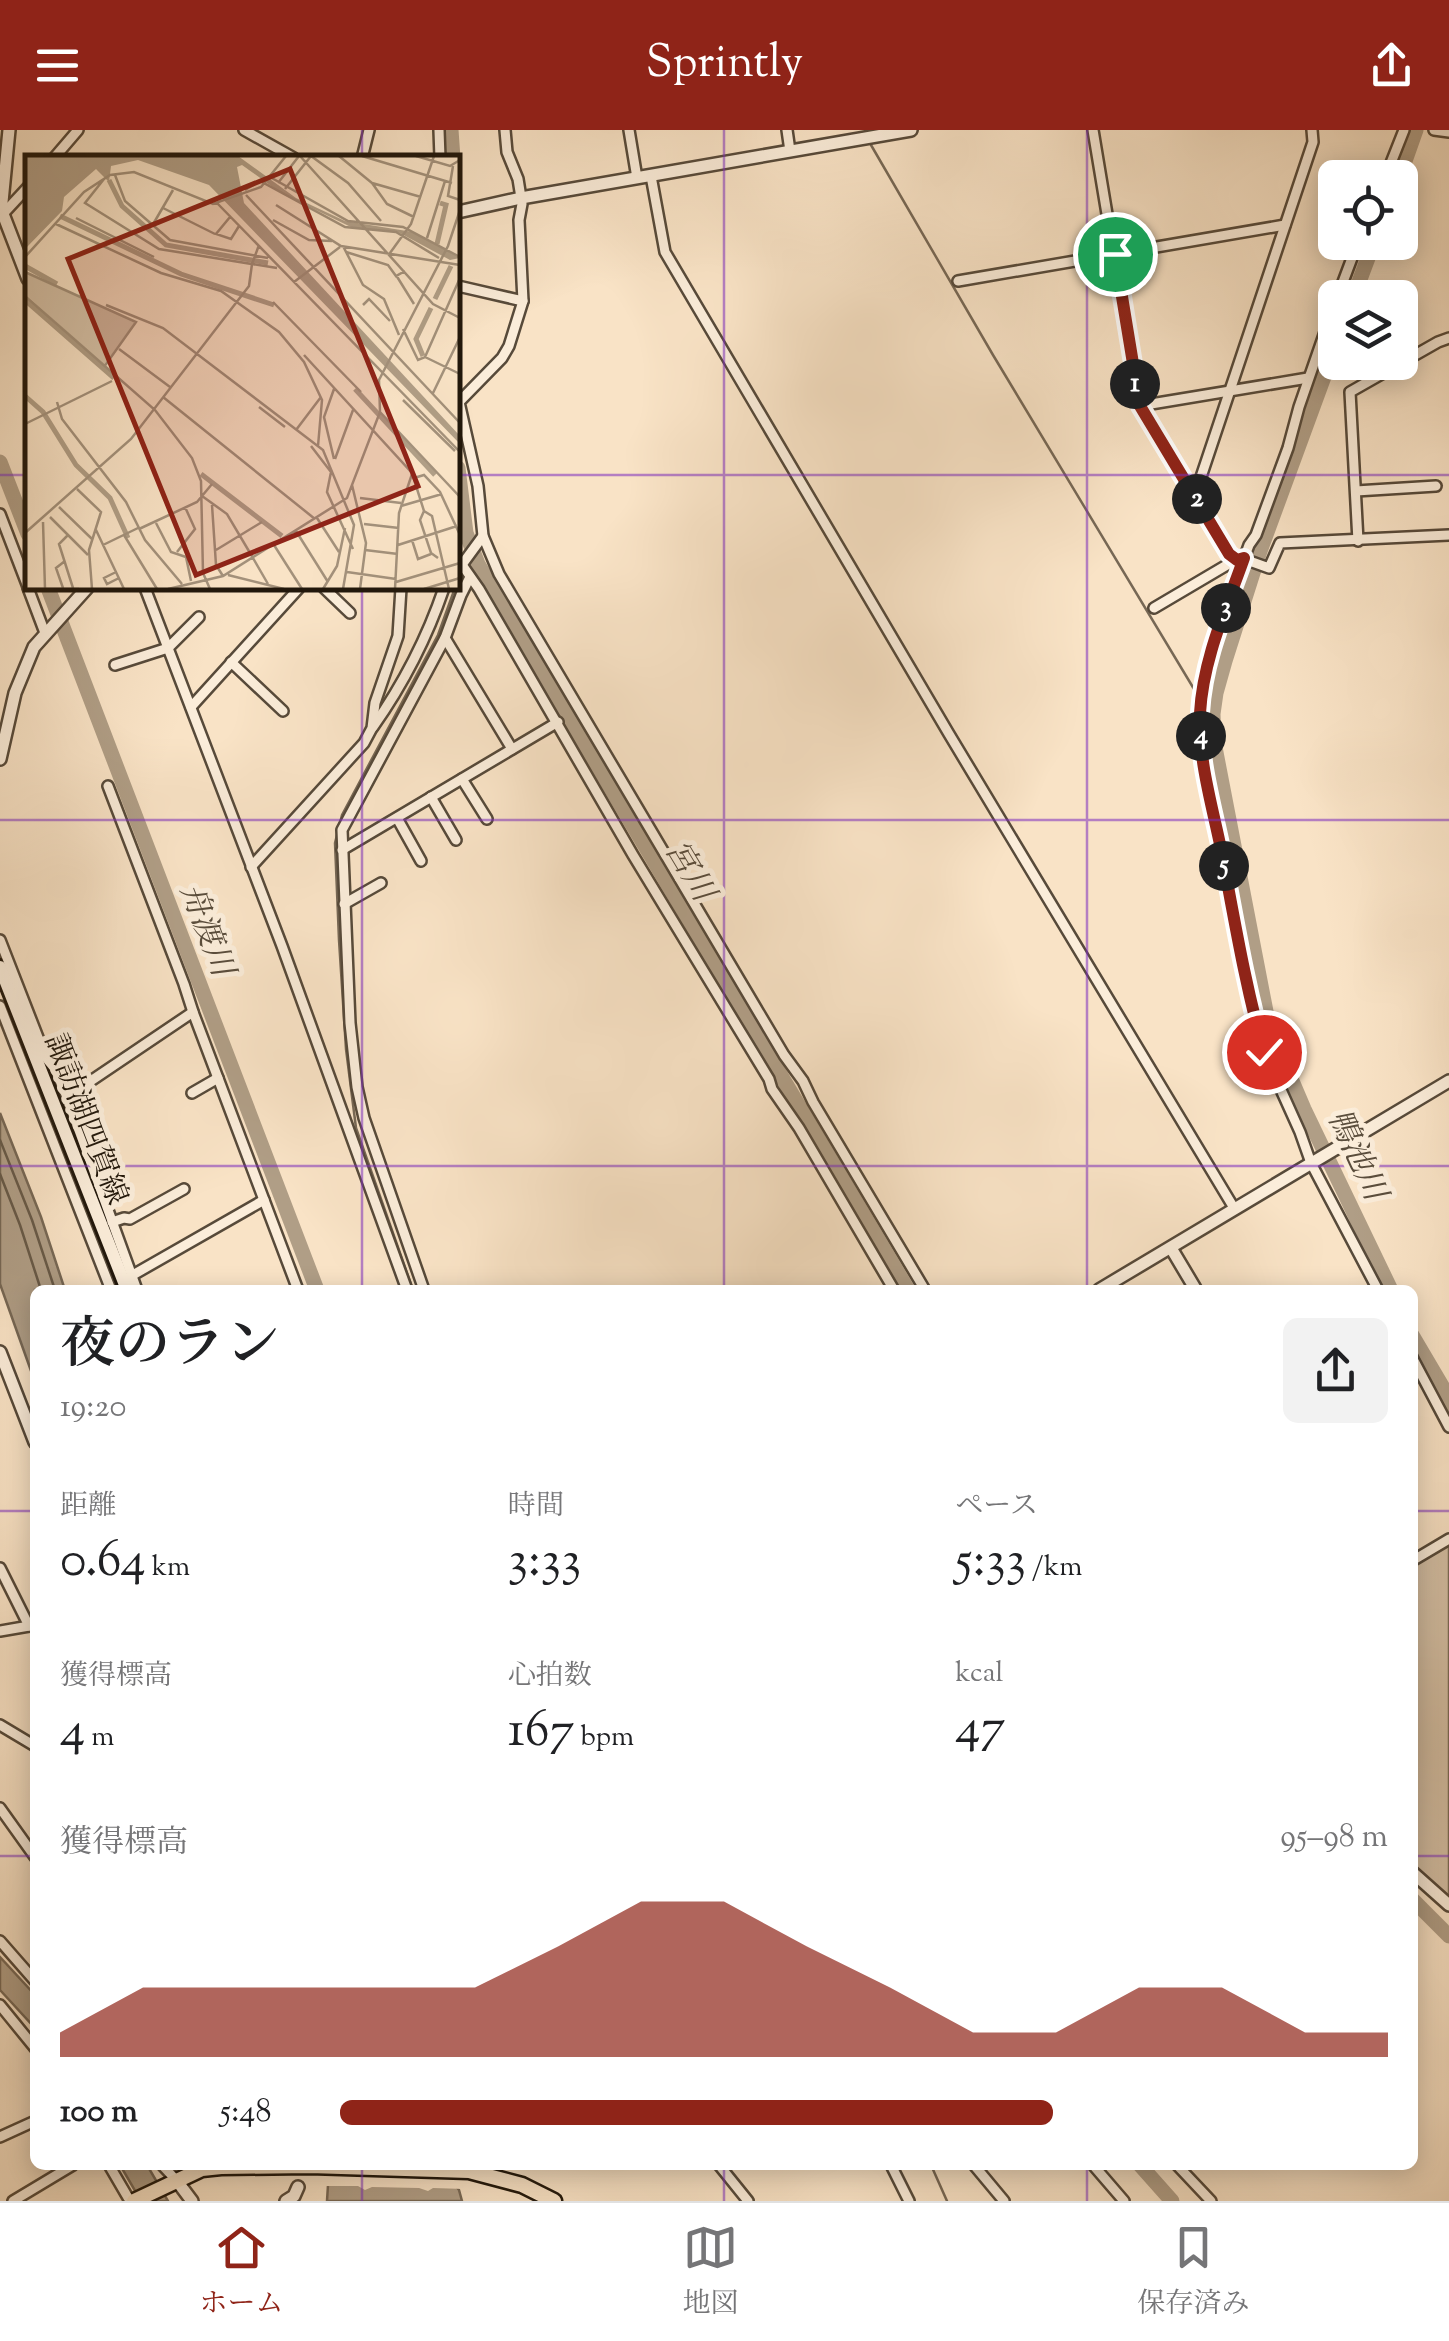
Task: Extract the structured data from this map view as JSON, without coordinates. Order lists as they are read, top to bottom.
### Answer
{
  "streets": {
    "main road": ["諏訪湖四賀線"]
  },
  "water": ["宮川", "舟渡川", "鴨池川"],
  "page": {
    "header": "Sprintly",
    "pins": [
      "1",
      "2",
      "3",
      "4",
      "5"
    ],
    "heading": ["夜のラン", "19:20"],
    "stats": [
      ["距離", "0.64 km"],
      ["時間", "3:33"],
      ["ペース", "5:33 /km"],
      ["獲得標高", "4 m"],
      ["心拍数", "167 bpm"],
      ["kcal", "47"]
    ],
    "chart": ["獲得標高", "95–98 m"],
    "list": [
      {
        "name": "100 m",
        "note": "5:48"
      }
    ],
    "tabs": ["ホーム", "地図", "保存済み"]
  }
}
